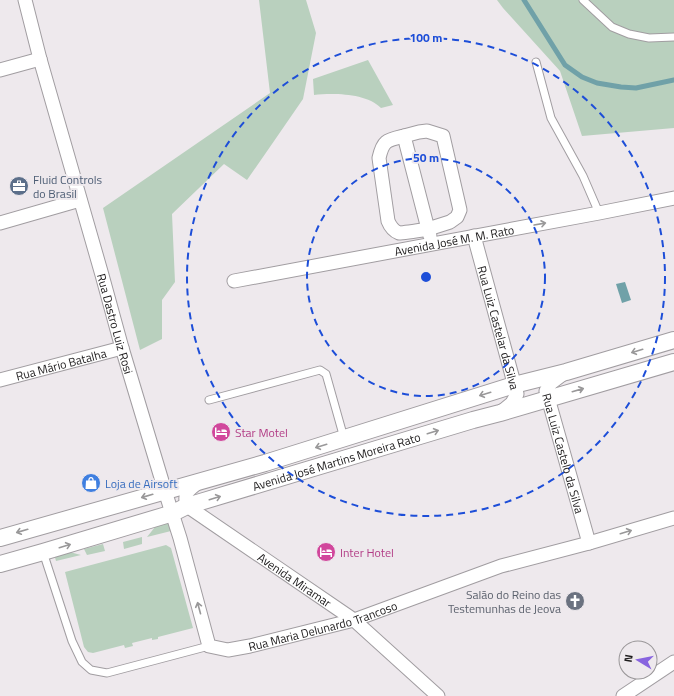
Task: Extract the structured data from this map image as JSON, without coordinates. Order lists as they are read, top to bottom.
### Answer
{
  "streets": {
    "street": [
      "Avenida José M. M. Rato",
      "Rua Dastro Luiz Rosi",
      "Rua Luiz Castelar da Silva",
      "Rua Mário Batalha",
      "Rua Luiz Castelo da Silva",
      "Avenida José Martins Moreira Rato",
      "Avenida Miramar",
      "Rua Maria Delunardo Trancoso"
    ]
  },
  "crossings": [
    ["Avenida José M. M. Rato", "Rua Luiz Castelar da Silva"],
    ["Rua Dastro Luiz Rosi", "Rua Mário Batalha"],
    ["Rua Dastro Luiz Rosi", "Avenida José Martins Moreira Rato"],
    ["Rua Dastro Luiz Rosi", "Avenida Miramar"],
    ["Rua Dastro Luiz Rosi", "Rua Maria Delunardo Trancoso"],
    ["Rua Luiz Castelar da Silva", "Avenida José Martins Moreira Rato"],
    ["Rua Luiz Castelo da Silva", "Avenida José Martins Moreira Rato"],
    ["Rua Luiz Castelo da Silva", "Rua Maria Delunardo Trancoso"],
    ["Avenida José Martins Moreira Rato", "Avenida Miramar"],
    ["Avenida José Martins Moreira Rato", "Rua Maria Delunardo Trancoso"],
    ["Avenida Miramar", "Rua Maria Delunardo Trancoso"]
  ],
  "places": {
    "office": ["Fluid Controls do Brasil"],
    "hotel": ["Star Motel", "Inter Hotel"],
    "shop": ["Loja de Airsoft"],
    "church": ["Salão do Reino das Testemunhas de Jeova"]
  },
  "north": "left",
  "rings": ["100 m", "50 m"]
}
